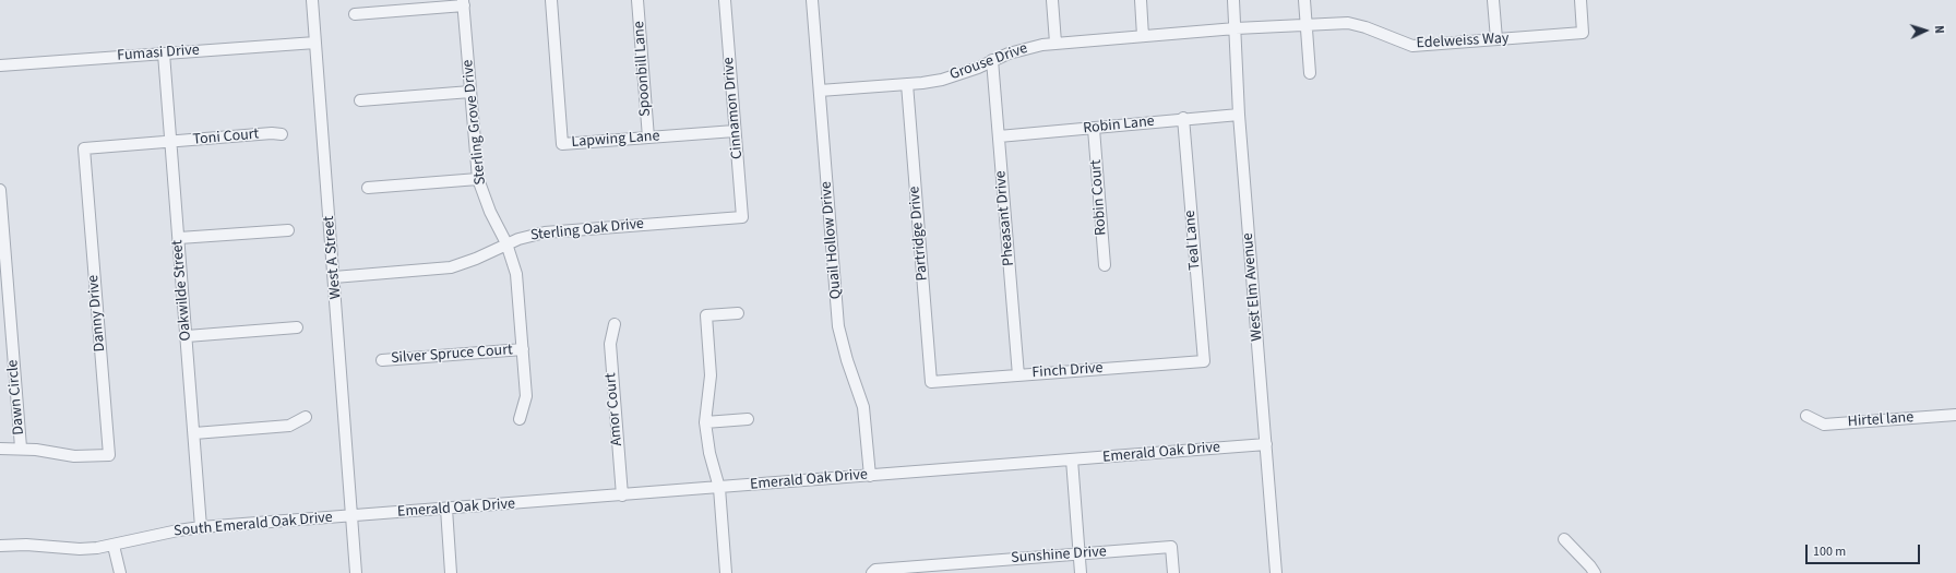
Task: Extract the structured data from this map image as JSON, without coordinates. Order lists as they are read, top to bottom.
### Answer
{
  "streets": {
    "street": [
      "Edelweiss Way",
      "Fumasi Drive",
      "Grouse Drive",
      "Spoonbill Lane",
      "Cinnamon Drive",
      "Sterling Grove Drive",
      "Robin Lane",
      "Toni Court",
      "Lapwing Lane",
      "Robin Court",
      "Pheasant Drive",
      "Sterling Oak Drive",
      "Partridge Drive",
      "Quail Hollow Drive",
      "Teal Lane",
      "West A Street",
      "West Elm Avenue",
      "Oakwilde Street",
      "Danny Drive",
      "Silver Spruce Court",
      "Finch Drive",
      "Dawn Circle",
      "Amor Court",
      "Hirtel lane",
      "Emerald Oak Drive",
      "South Emerald Oak Drive",
      "Sunshine Drive"
    ]
  },
  "crossings": [
    ["Edelweiss Way", "Grouse Drive"],
    ["Edelweiss Way", "West Elm Avenue"],
    ["Fumasi Drive", "West A Street"],
    ["Fumasi Drive", "Oakwilde Street"],
    ["Grouse Drive", "Pheasant Drive"],
    ["Grouse Drive", "Partridge Drive"],
    ["Grouse Drive", "Quail Hollow Drive"],
    ["Grouse Drive", "West Elm Avenue"],
    ["Spoonbill Lane", "Lapwing Lane"],
    ["Cinnamon Drive", "Lapwing Lane"],
    ["Cinnamon Drive", "Sterling Oak Drive"],
    ["Sterling Grove Drive", "Sterling Oak Drive"],
    ["Sterling Grove Drive", "Silver Spruce Court"],
    ["Robin Lane", "Robin Court"],
    ["Robin Lane", "Pheasant Drive"],
    ["Robin Lane", "Teal Lane"],
    ["Robin Lane", "West Elm Avenue"],
    ["Toni Court", "Oakwilde Street"],
    ["Toni Court", "Danny Drive"],
    ["Pheasant Drive", "Finch Drive"],
    ["Sterling Oak Drive", "West A Street"],
    ["Partridge Drive", "Finch Drive"],
    ["Quail Hollow Drive", "Emerald Oak Drive"],
    ["Teal Lane", "Finch Drive"],
    ["West A Street", "Emerald Oak Drive"],
    ["West A Street", "South Emerald Oak Drive"],
    ["West Elm Avenue", "Emerald Oak Drive"],
    ["Oakwilde Street", "Danny Drive"],
    ["Oakwilde Street", "South Emerald Oak Drive"],
    ["Danny Drive", "Dawn Circle"],
    ["Amor Court", "Emerald Oak Drive"],
    ["Emerald Oak Drive", "South Emerald Oak Drive"]
  ],
  "scale_bar": "100 m",
  "north": "right"
}
